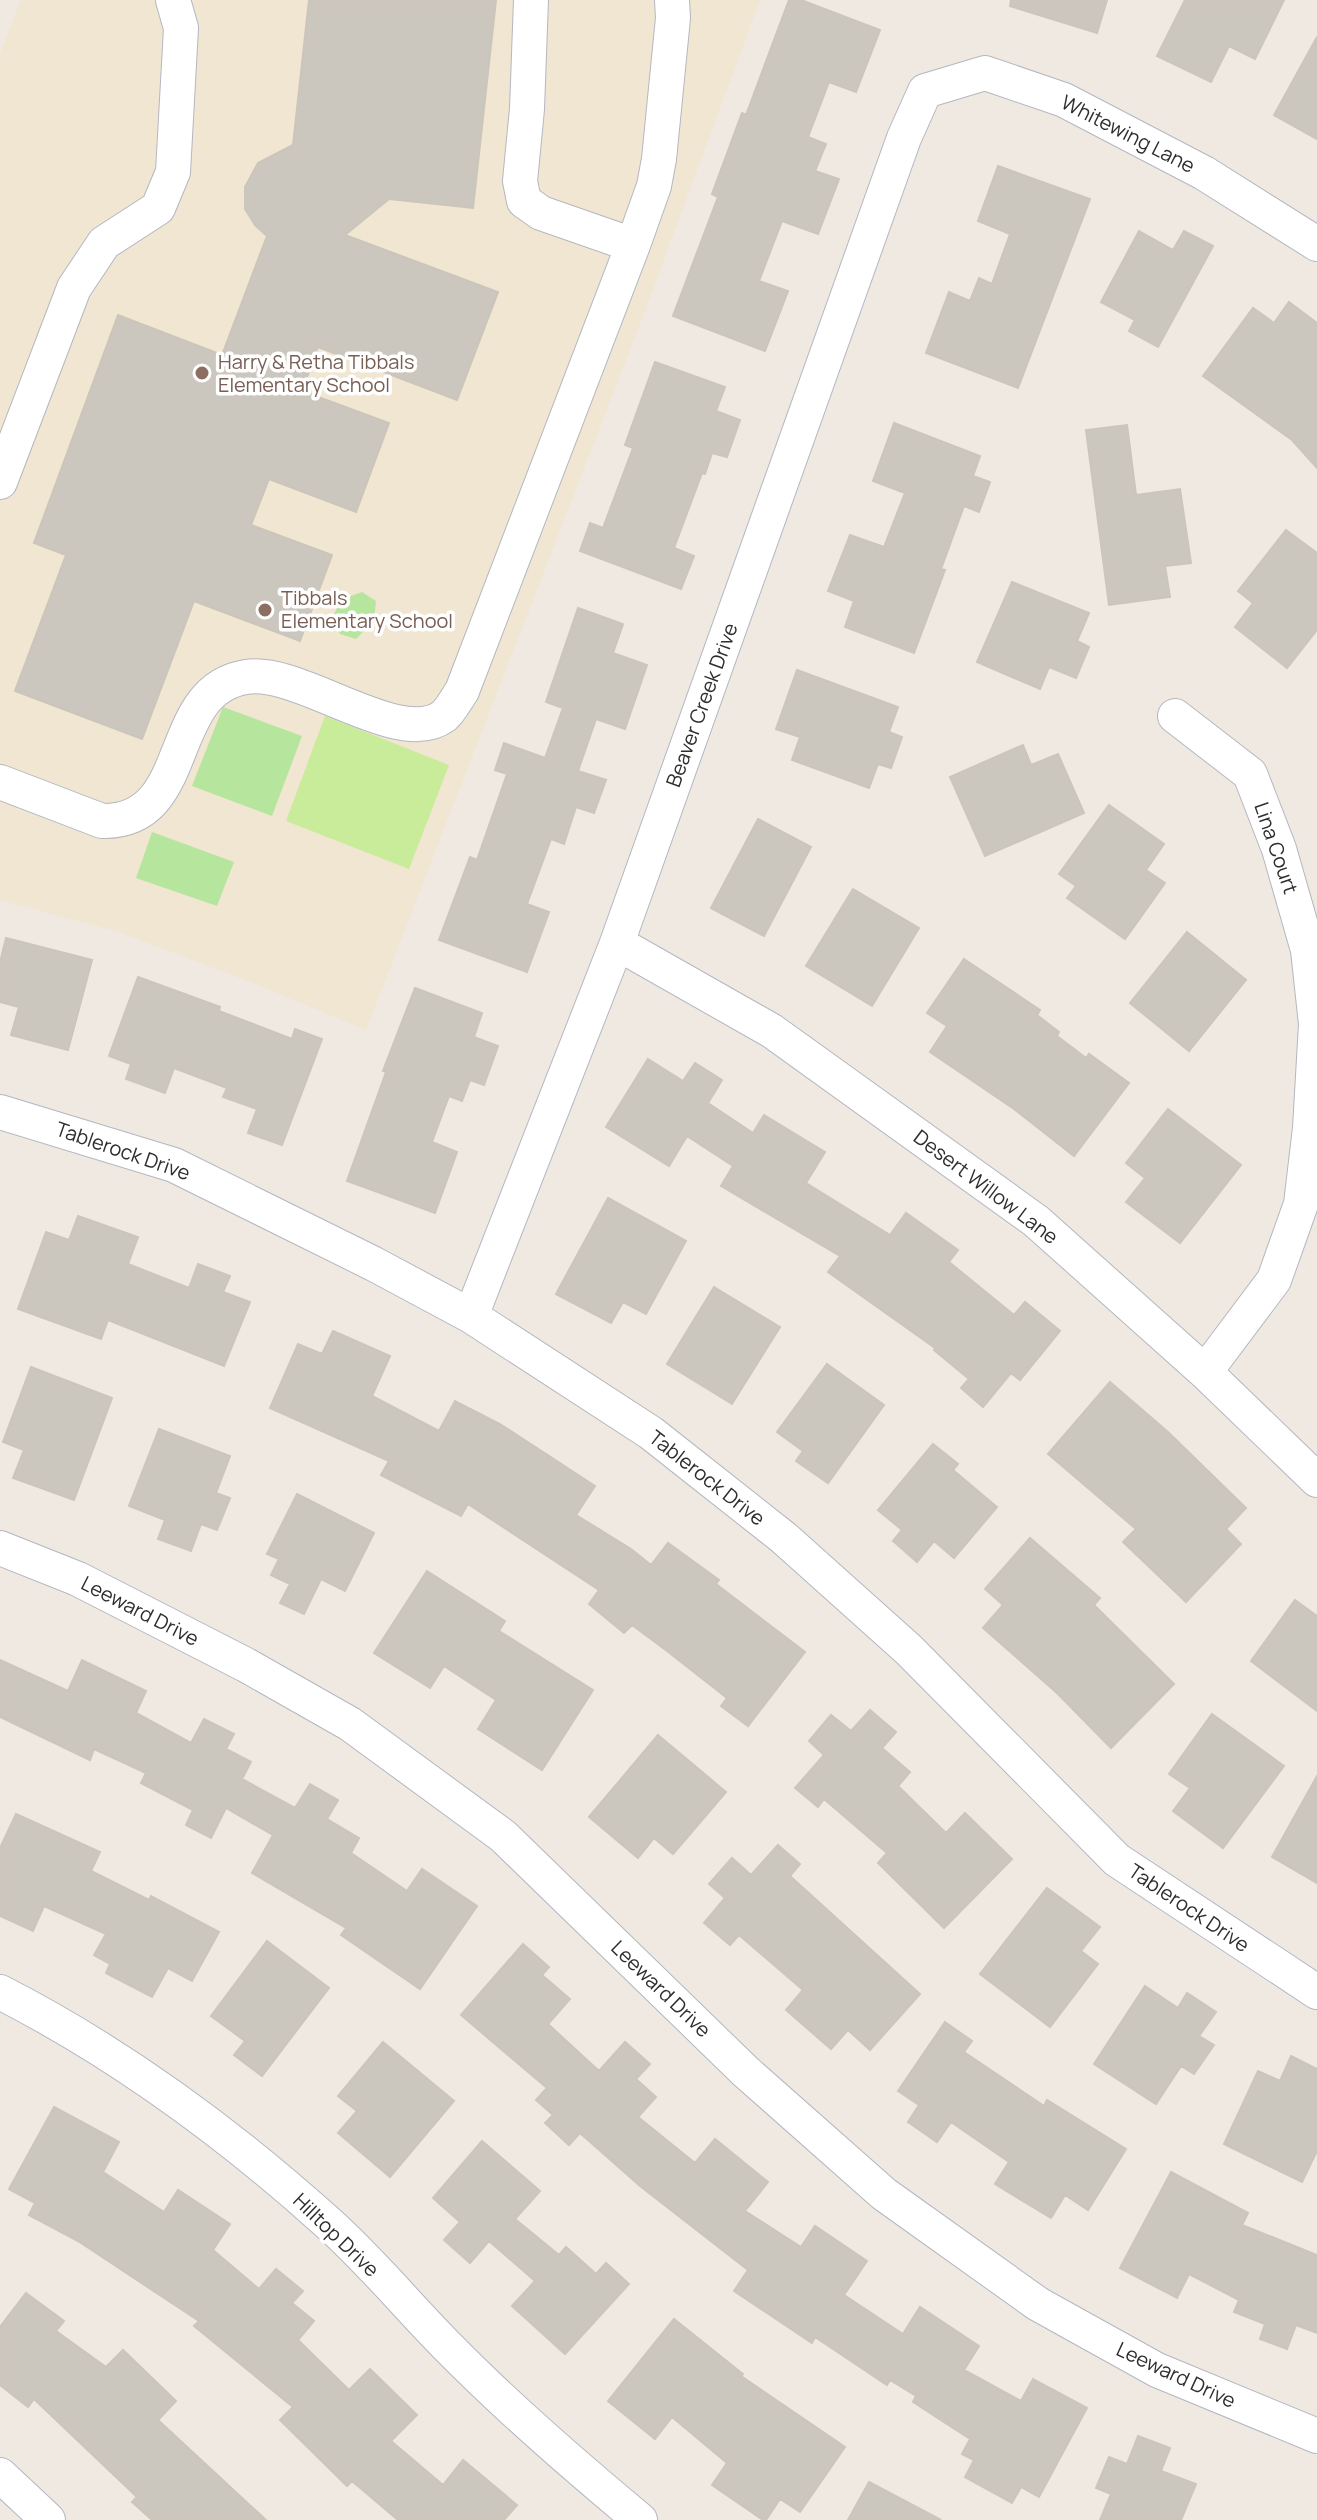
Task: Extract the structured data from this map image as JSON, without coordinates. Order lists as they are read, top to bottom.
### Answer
{
  "streets": {
    "street": [
      "Whitewing Lane",
      "Beaver Creek Drive",
      "Lina Court",
      "Tablerock Drive",
      "Desert Willow Lane",
      "Leeward Drive",
      "Hilltop Drive"
    ]
  },
  "crossings": [
    ["Whitewing Lane", "Beaver Creek Drive"],
    ["Beaver Creek Drive", "Tablerock Drive"],
    ["Beaver Creek Drive", "Desert Willow Lane"],
    ["Lina Court", "Desert Willow Lane"]
  ],
  "places": ["Harry & Retha Tibbals Elementary School", "Tibbals Elementary School"]
}
